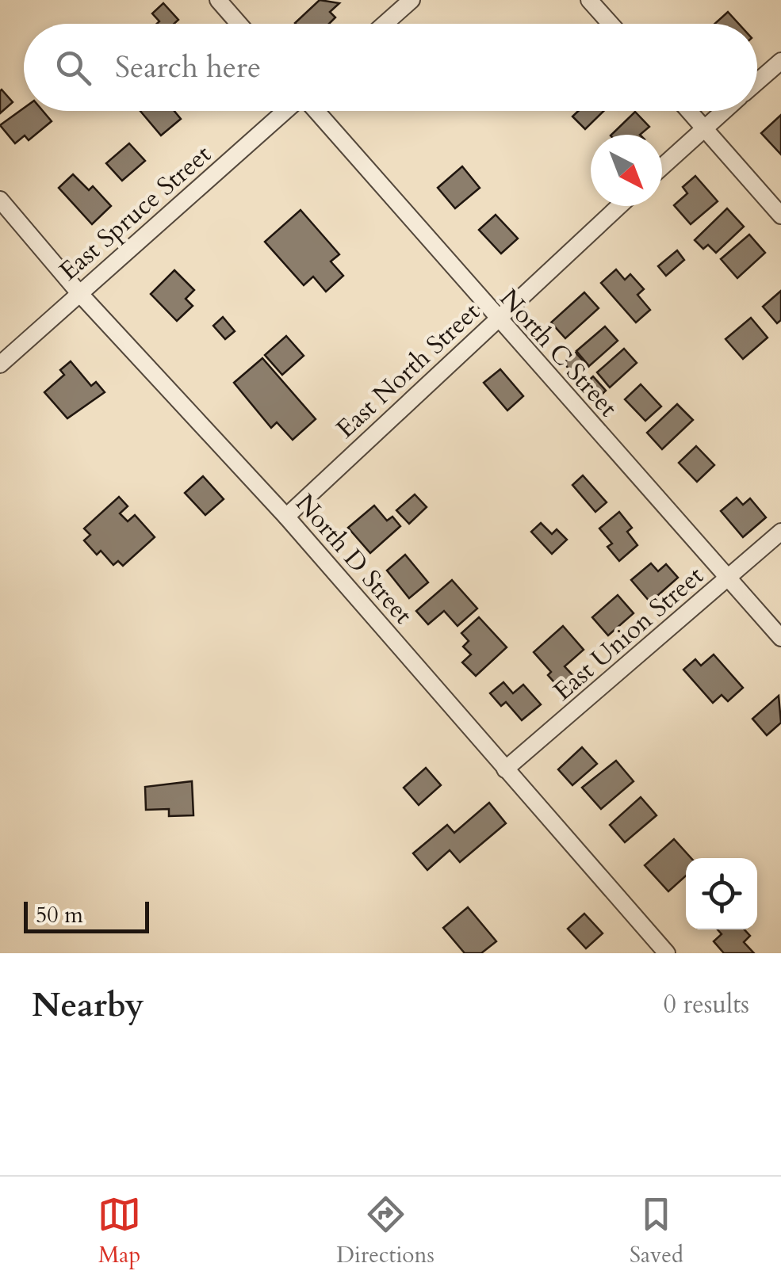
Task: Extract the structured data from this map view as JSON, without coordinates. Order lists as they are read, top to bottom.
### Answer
{
  "streets": {
    "street": [
      "East Spruce Street",
      "North C Street",
      "East North Street",
      "North D Street",
      "East Union Street"
    ]
  },
  "crossings": [
    ["East Spruce Street", "North D Street"],
    ["North C Street", "East North Street"],
    ["North C Street", "East Union Street"],
    ["East North Street", "North D Street"],
    ["North D Street", "East Union Street"]
  ],
  "scale_bar": "50 m",
  "north": "bottom right",
  "page": {
    "search": "Search here",
    "scale": "50 m",
    "heading": ["Nearby", "0 results"],
    "nav": ["Map", "Directions", "Saved"]
  }
}
